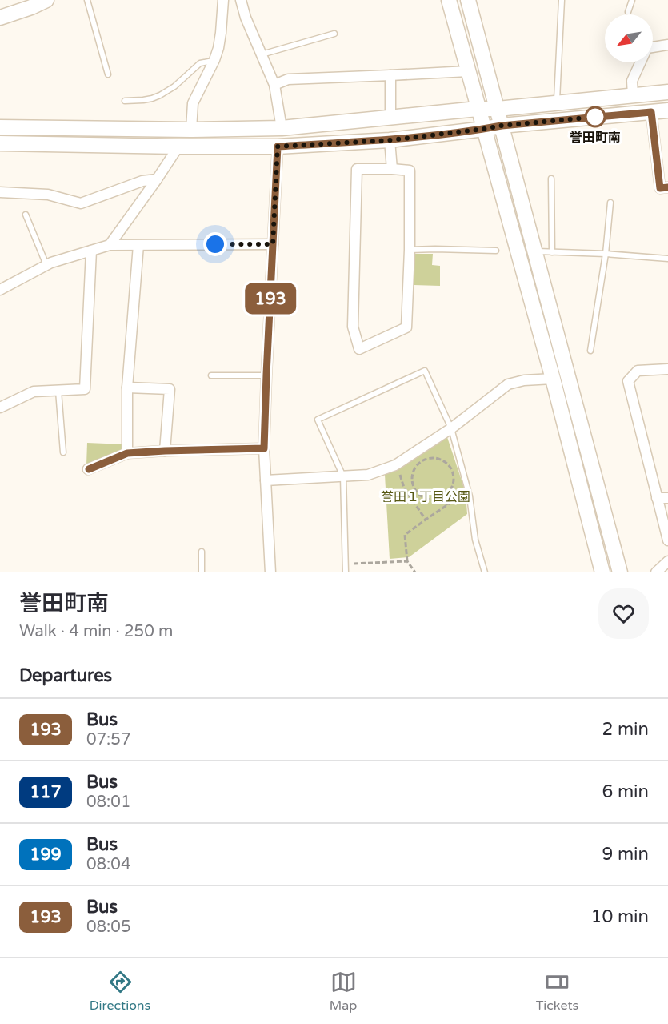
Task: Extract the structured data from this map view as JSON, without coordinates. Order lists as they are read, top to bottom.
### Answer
{
  "parks": ["誉田１丁目公園"],
  "places": ["誉田町南"],
  "lines": ["bus line 193"],
  "north": "bottom left",
  "page": {
    "on_map": "193",
    "heading": [
      ["誉田町南", "Walk · 4 min · 250 m"],
      "Departures"
    ],
    "list": [
      {
        "mark": "193",
        "name": "Bus",
        "note": "07:57",
        "value": "2 min"
      },
      {
        "mark": "117",
        "name": "Bus",
        "note": "08:01",
        "value": "6 min"
      },
      {
        "mark": "199",
        "name": "Bus",
        "note": "08:04",
        "value": "9 min"
      },
      {
        "mark": "193",
        "name": "Bus",
        "note": "08:05",
        "value": "10 min"
      }
    ],
    "tabs": ["Directions", "Map", "Tickets"]
  }
}
